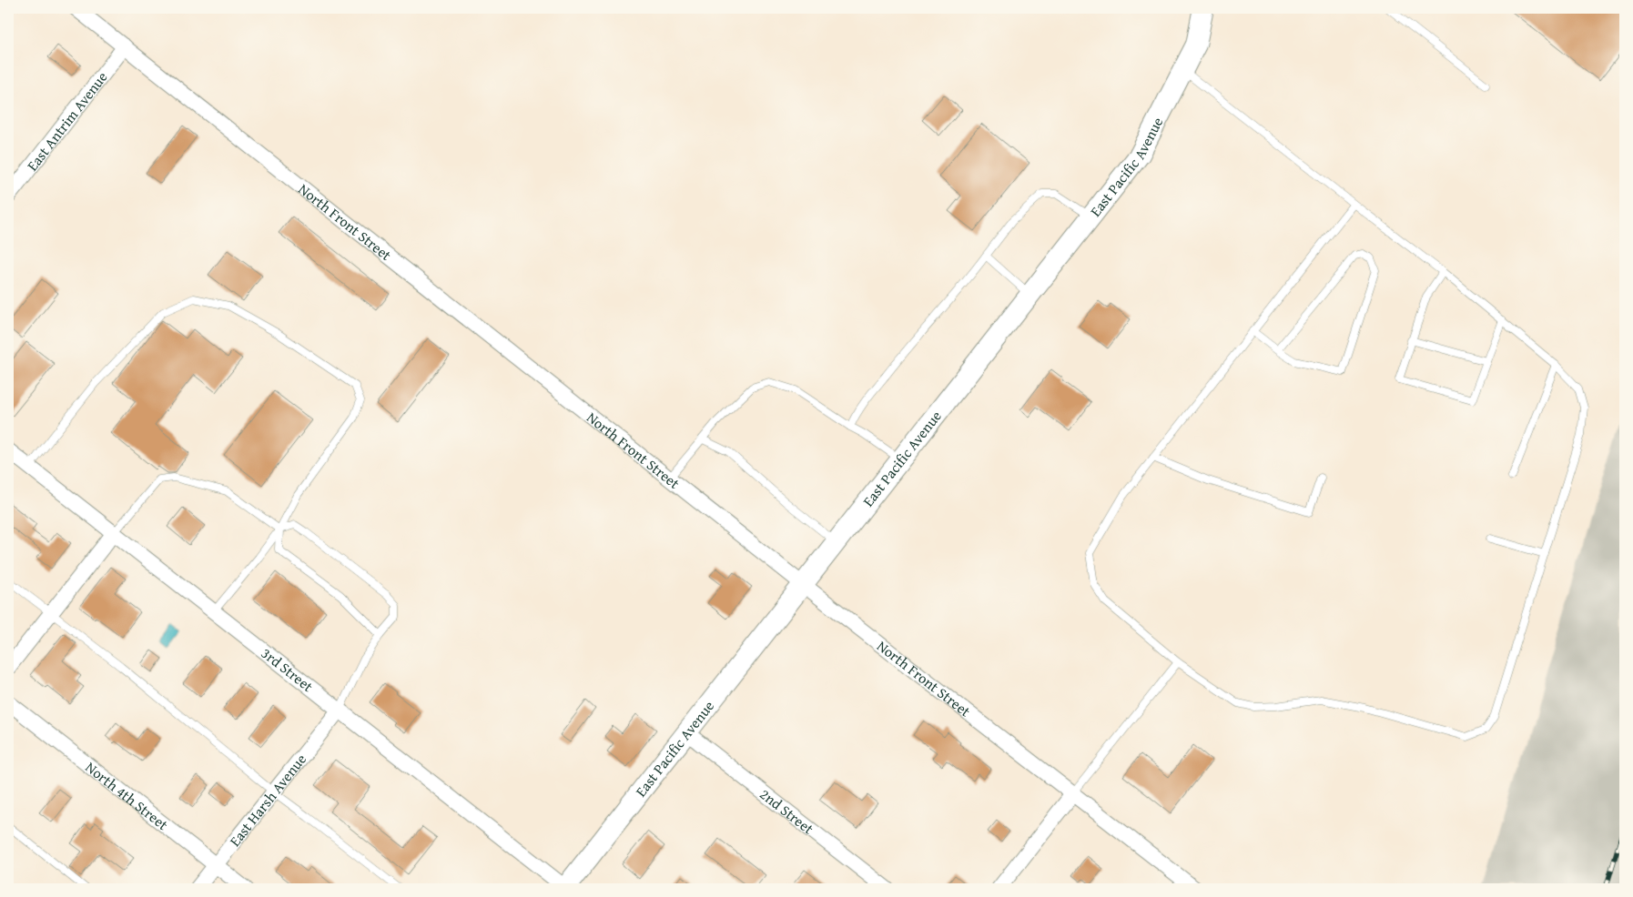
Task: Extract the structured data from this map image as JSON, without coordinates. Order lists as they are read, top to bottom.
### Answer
{
  "streets": {
    "main road": ["East Pacific Avenue"],
    "street": [
      "East Antrim Avenue",
      "North Front Street",
      "3rd Street",
      "North 4th Street",
      "East Harsh Avenue",
      "2nd Street"
    ]
  },
  "crossings": [
    ["East Antrim Avenue", "North Front Street"],
    ["East Pacific Avenue", "North Front Street"],
    ["East Pacific Avenue", "3rd Street"],
    ["East Pacific Avenue", "2nd Street"],
    ["3rd Street", "East Harsh Avenue"],
    ["North 4th Street", "East Harsh Avenue"]
  ]
}
